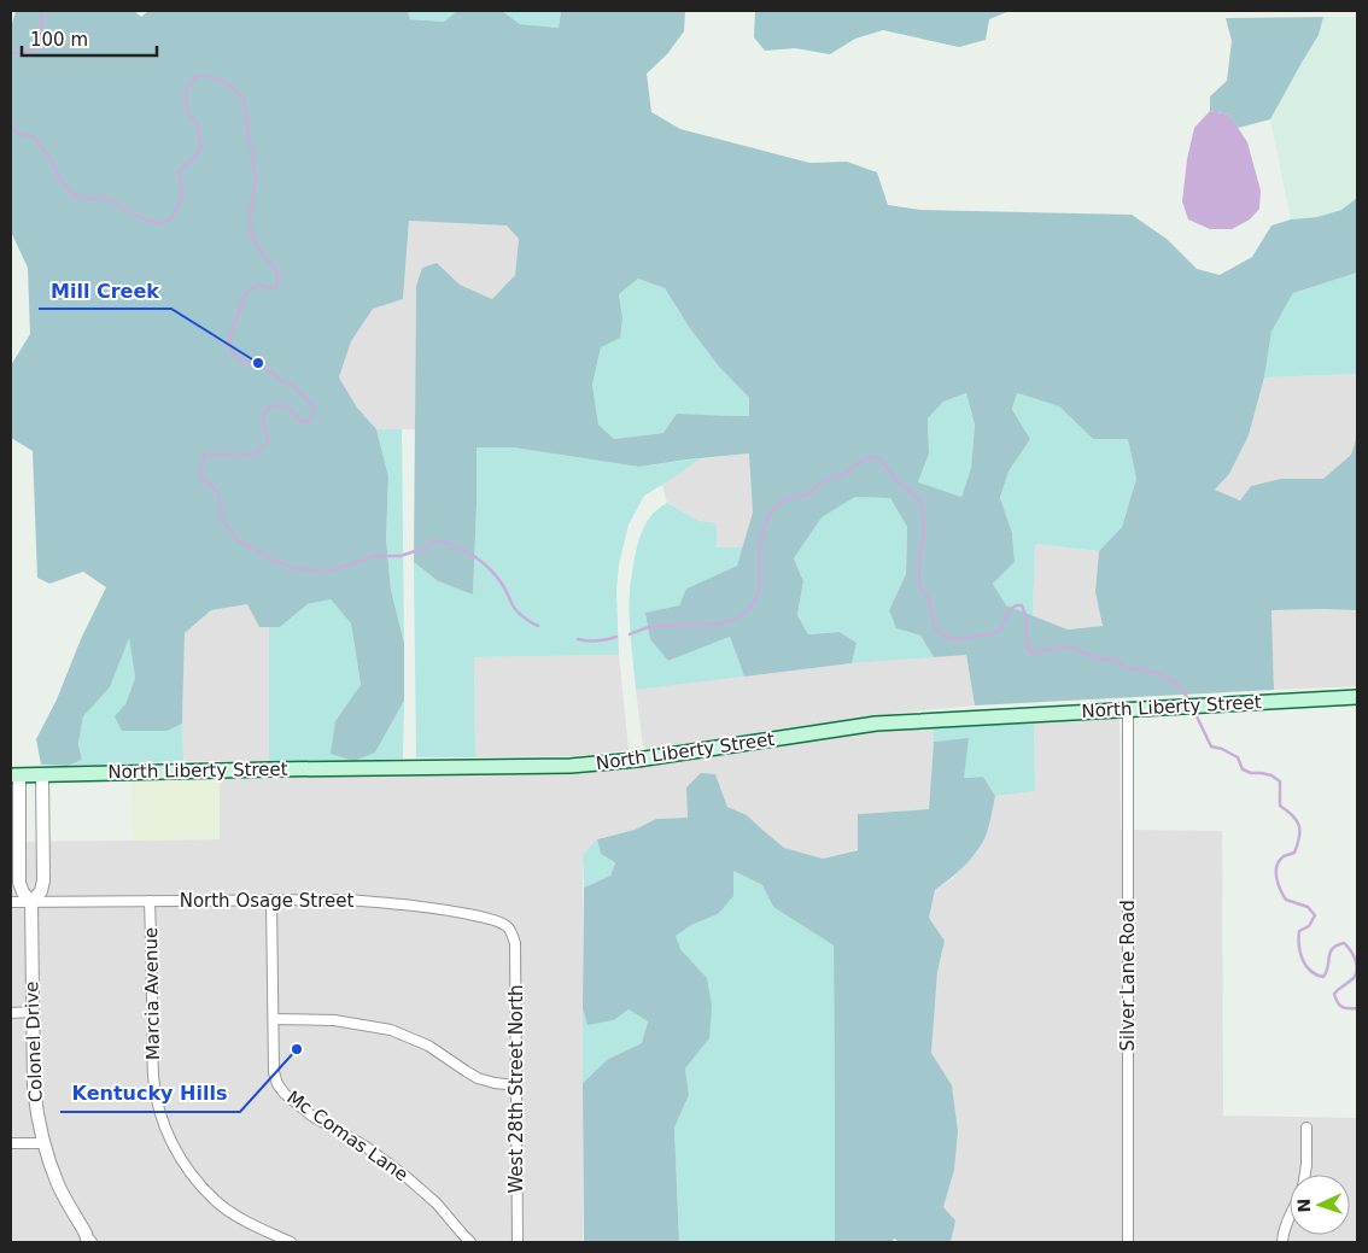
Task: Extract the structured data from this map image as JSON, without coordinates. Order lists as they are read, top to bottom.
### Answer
{
  "streets": {
    "main road": ["North Liberty Street"],
    "street": [
      "North Osage Street",
      "Silver Lane Road",
      "Marcia Avenue",
      "Colonel Drive",
      "West 28th Street North",
      "Mc Comas Lane"
    ]
  },
  "crossings": [
    ["North Liberty Street", "Silver Lane Road"],
    ["North Liberty Street", "Colonel Drive"],
    ["North Osage Street", "Marcia Avenue"],
    ["North Osage Street", "Colonel Drive"],
    ["North Osage Street", "West 28th Street North"],
    ["North Osage Street", "Mc Comas Lane"]
  ],
  "places": ["Mill Creek", "Kentucky Hills"],
  "scale_bar": "100 m",
  "north": "left"
}
